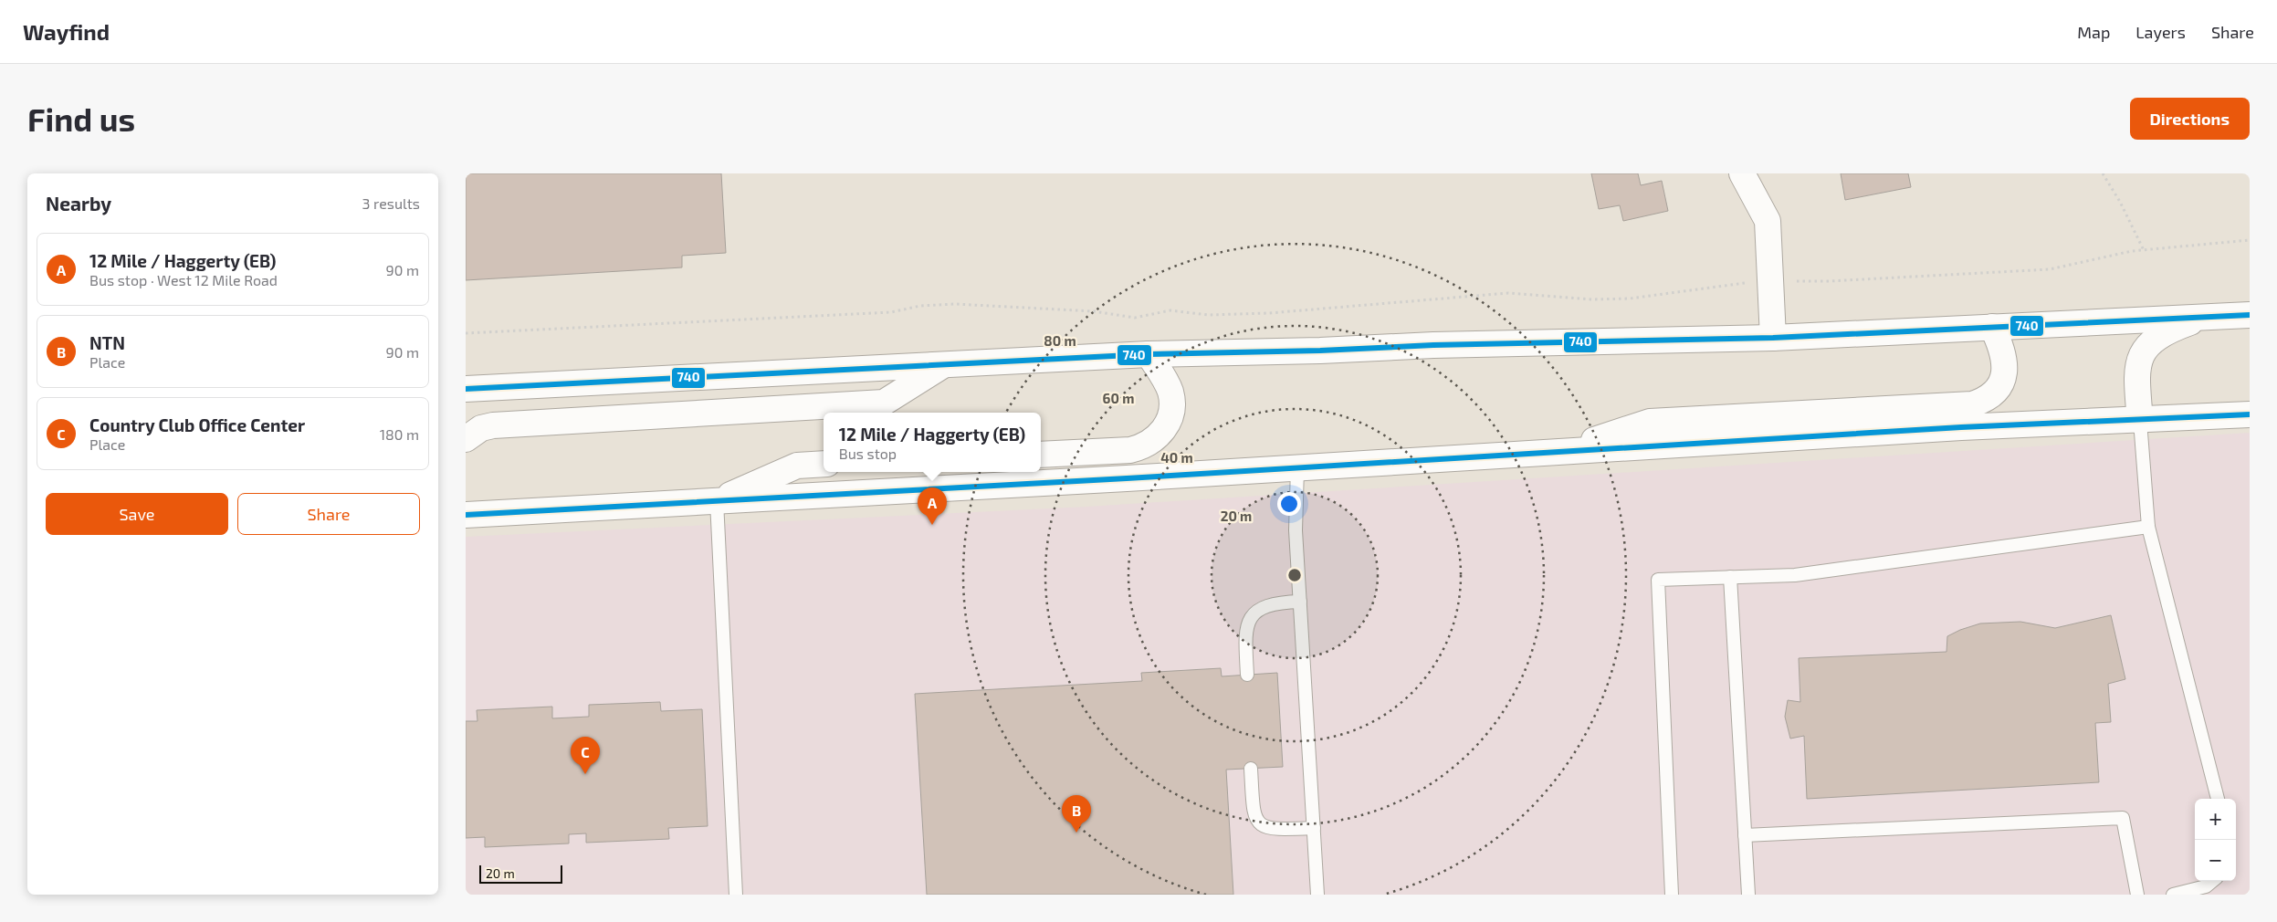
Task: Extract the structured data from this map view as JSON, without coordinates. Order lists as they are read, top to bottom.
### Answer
{
  "lines": ["transit line 740"],
  "scale_bar": "20 m",
  "page": {
    "header": "Wayfind",
    "nav": ["Map", "Layers", "Share"],
    "buttons": [
      "Directions",
      ["Save", "Share"]
    ],
    "title": "Find us",
    "heading": ["Nearby", "3 results"],
    "list": [
      {
        "mark": "A",
        "name": "12 Mile / Haggerty (EB)",
        "note": "Bus stop · West 12 Mile Road",
        "value": "90 m"
      },
      {
        "mark": "B",
        "name": "NTN",
        "note": "Place",
        "value": "90 m"
      },
      {
        "mark": "C",
        "name": "Country Club Office Center",
        "note": "Place",
        "value": "180 m"
      }
    ],
    "popup": ["12 Mile / Haggerty (EB)", "Bus stop"],
    "pins": ["A", "C", "B"],
    "map_buttons": ["+", "−"],
    "scale": "20 m"
  },
  "rings": [
    "80 m",
    "60 m",
    "40 m",
    "20 m"
  ]
}
